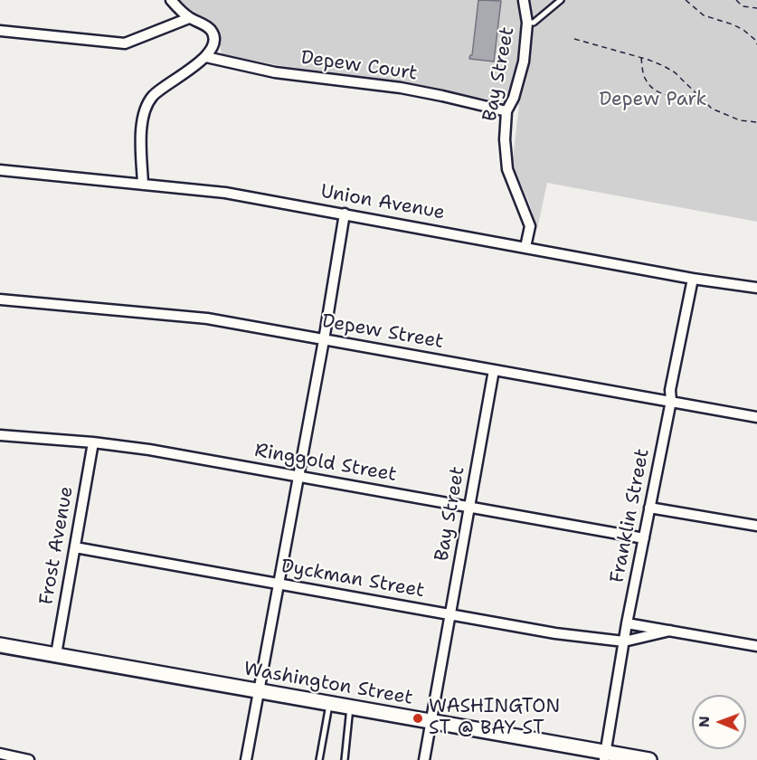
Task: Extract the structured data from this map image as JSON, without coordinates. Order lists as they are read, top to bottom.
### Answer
{
  "streets": {
    "street": [
      "Depew Court",
      "Bay Street",
      "Union Avenue",
      "Depew Street",
      "Ringgold Street",
      "Franklin Street",
      "Frost Avenue",
      "Dyckman Street",
      "Washington Street"
    ]
  },
  "crossings": [
    ["Depew Court", "Bay Street"],
    ["Bay Street", "Union Avenue"],
    ["Bay Street", "Depew Street"],
    ["Bay Street", "Ringgold Street"],
    ["Bay Street", "Dyckman Street"],
    ["Bay Street", "Washington Street"],
    ["Union Avenue", "Franklin Street"],
    ["Depew Street", "Franklin Street"],
    ["Ringgold Street", "Franklin Street"],
    ["Ringgold Street", "Frost Avenue"],
    ["Franklin Street", "Dyckman Street"],
    ["Franklin Street", "Washington Street"],
    ["Frost Avenue", "Dyckman Street"],
    ["Frost Avenue", "Washington Street"]
  ],
  "parks": ["Depew Park"],
  "places": ["WASHINGTON ST @ BAY ST"],
  "north": "left"
}
